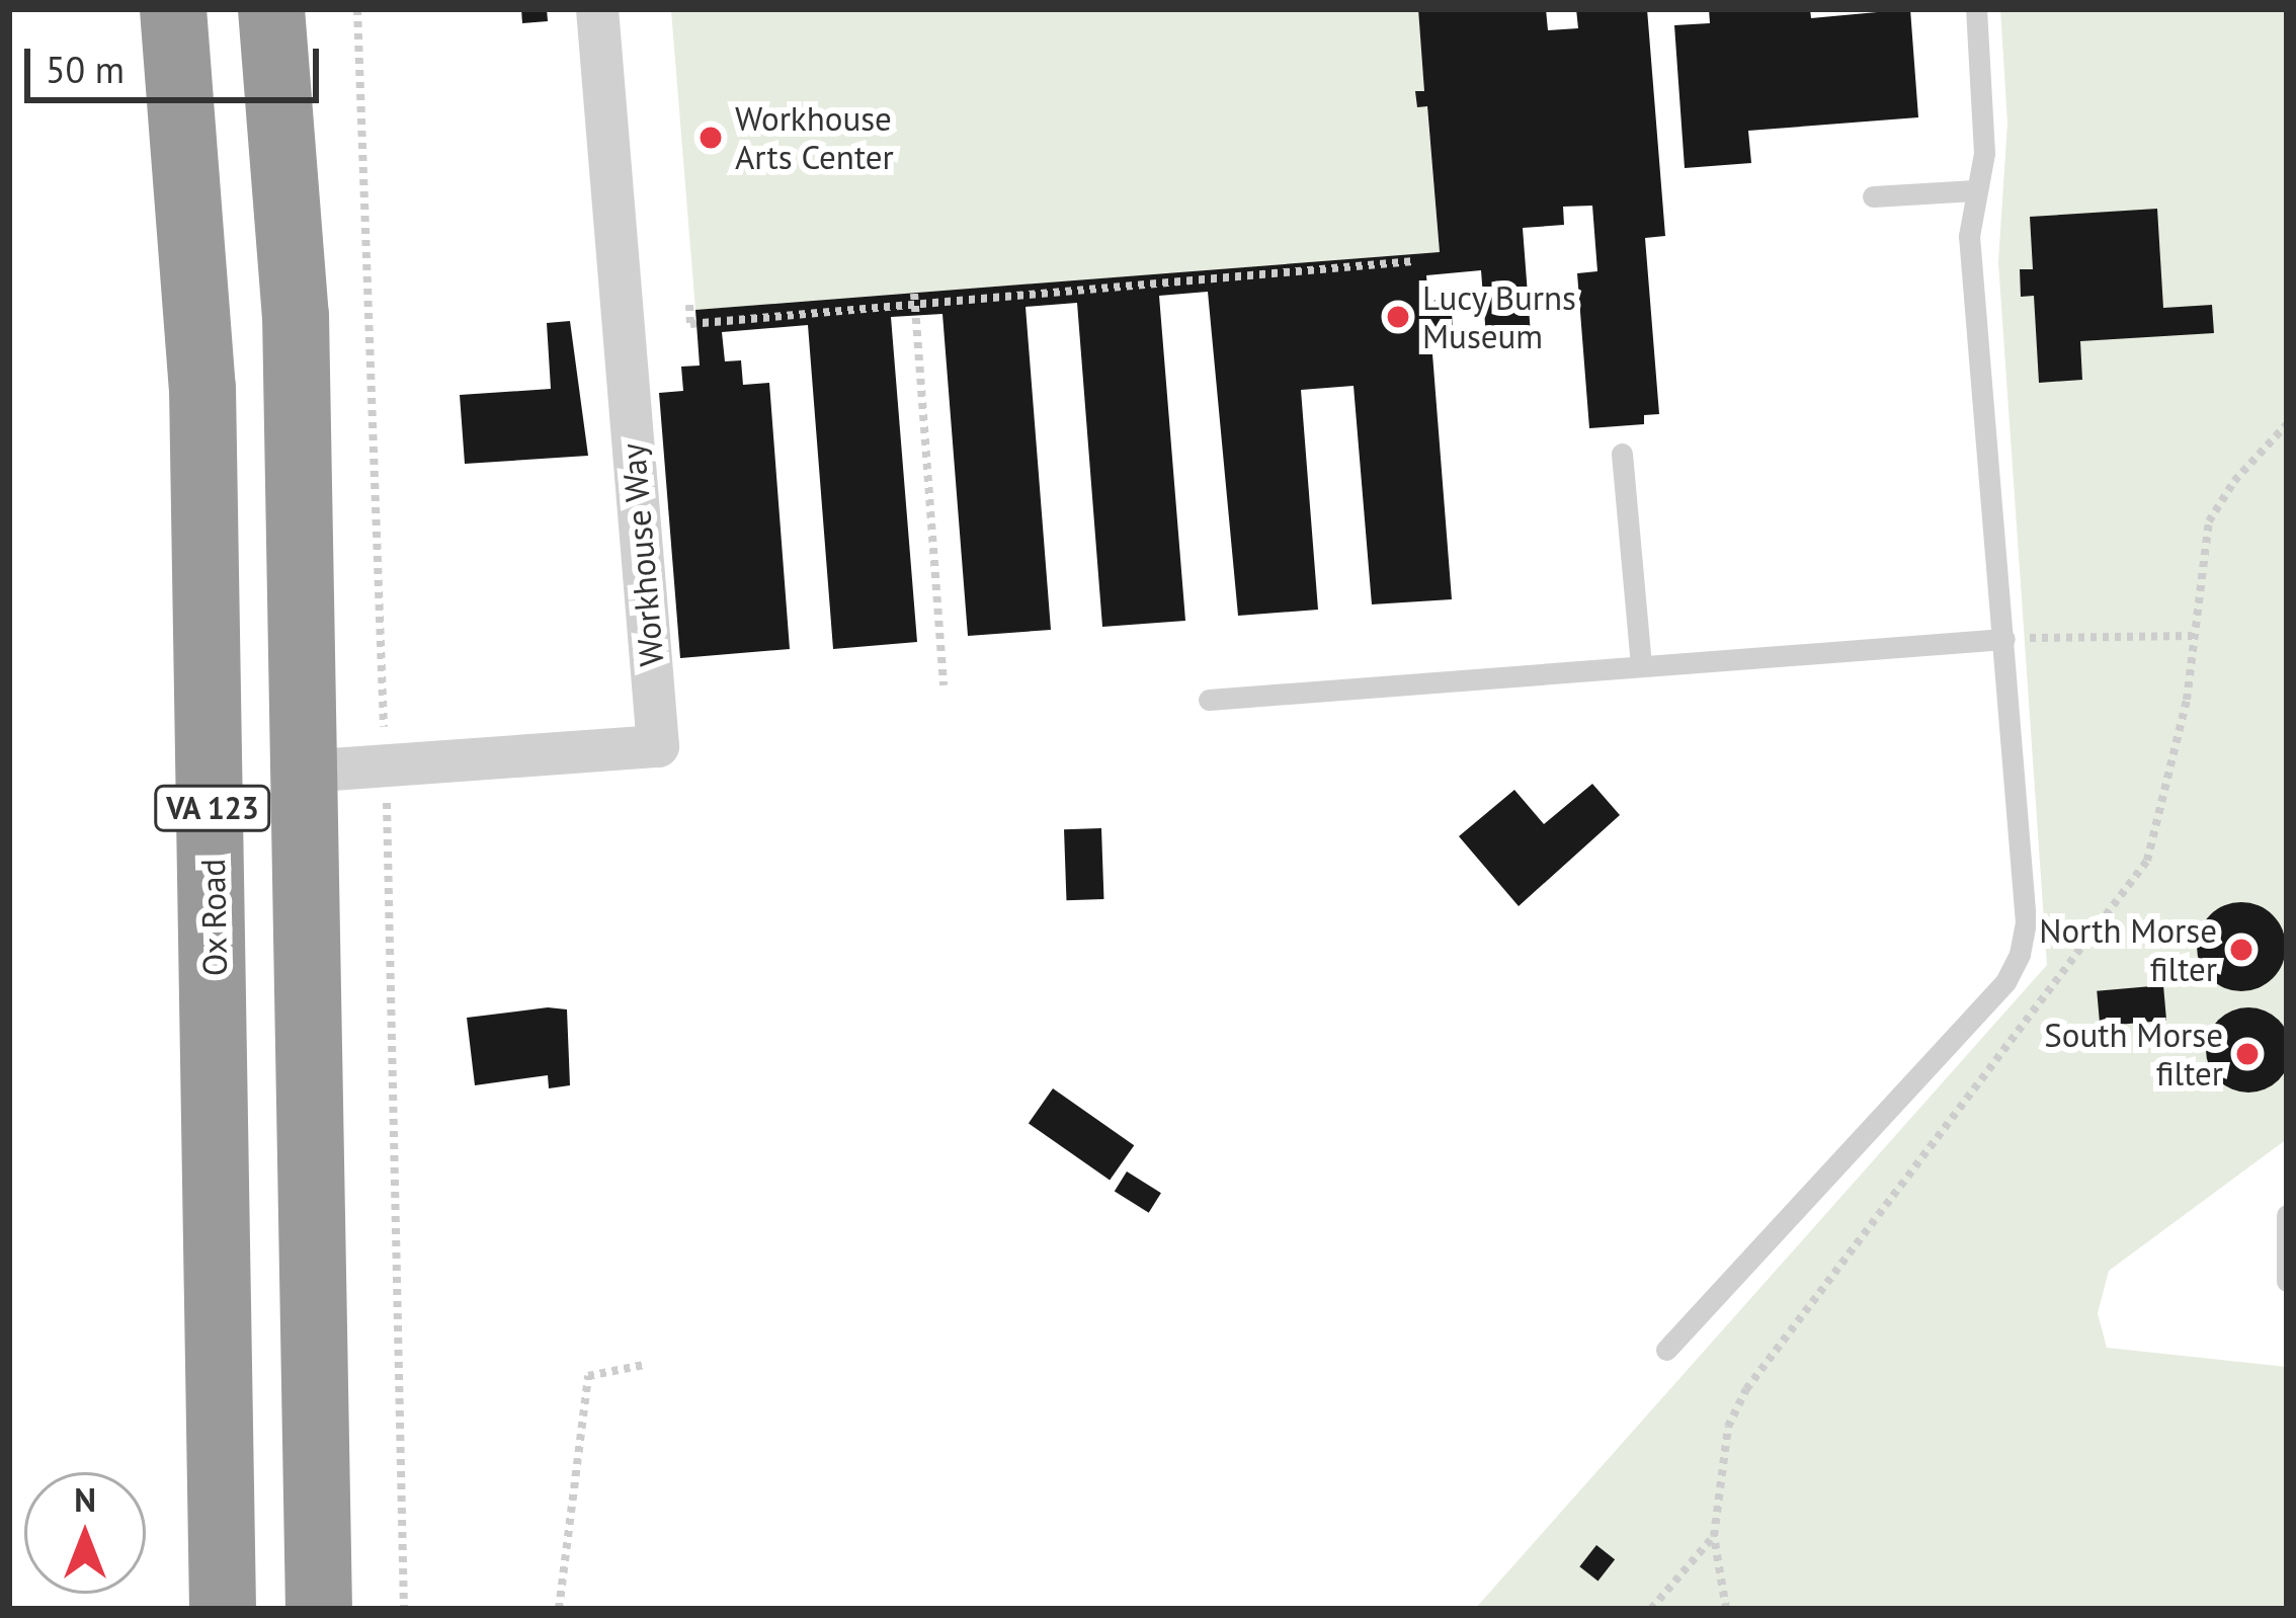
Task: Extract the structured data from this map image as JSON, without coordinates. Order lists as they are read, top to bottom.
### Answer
{
  "streets": {
    "highway": ["VA 123", "Ox Road"],
    "street": ["Workhouse Way"]
  },
  "crossings": [
    ["Workhouse Way", "VA 123"]
  ],
  "places": [
    "Workhouse Arts Center",
    "Lucy Burns Museum",
    "North Morse filter",
    "South Morse filter"
  ],
  "scale_bar": "50 m",
  "north": "top"
}
